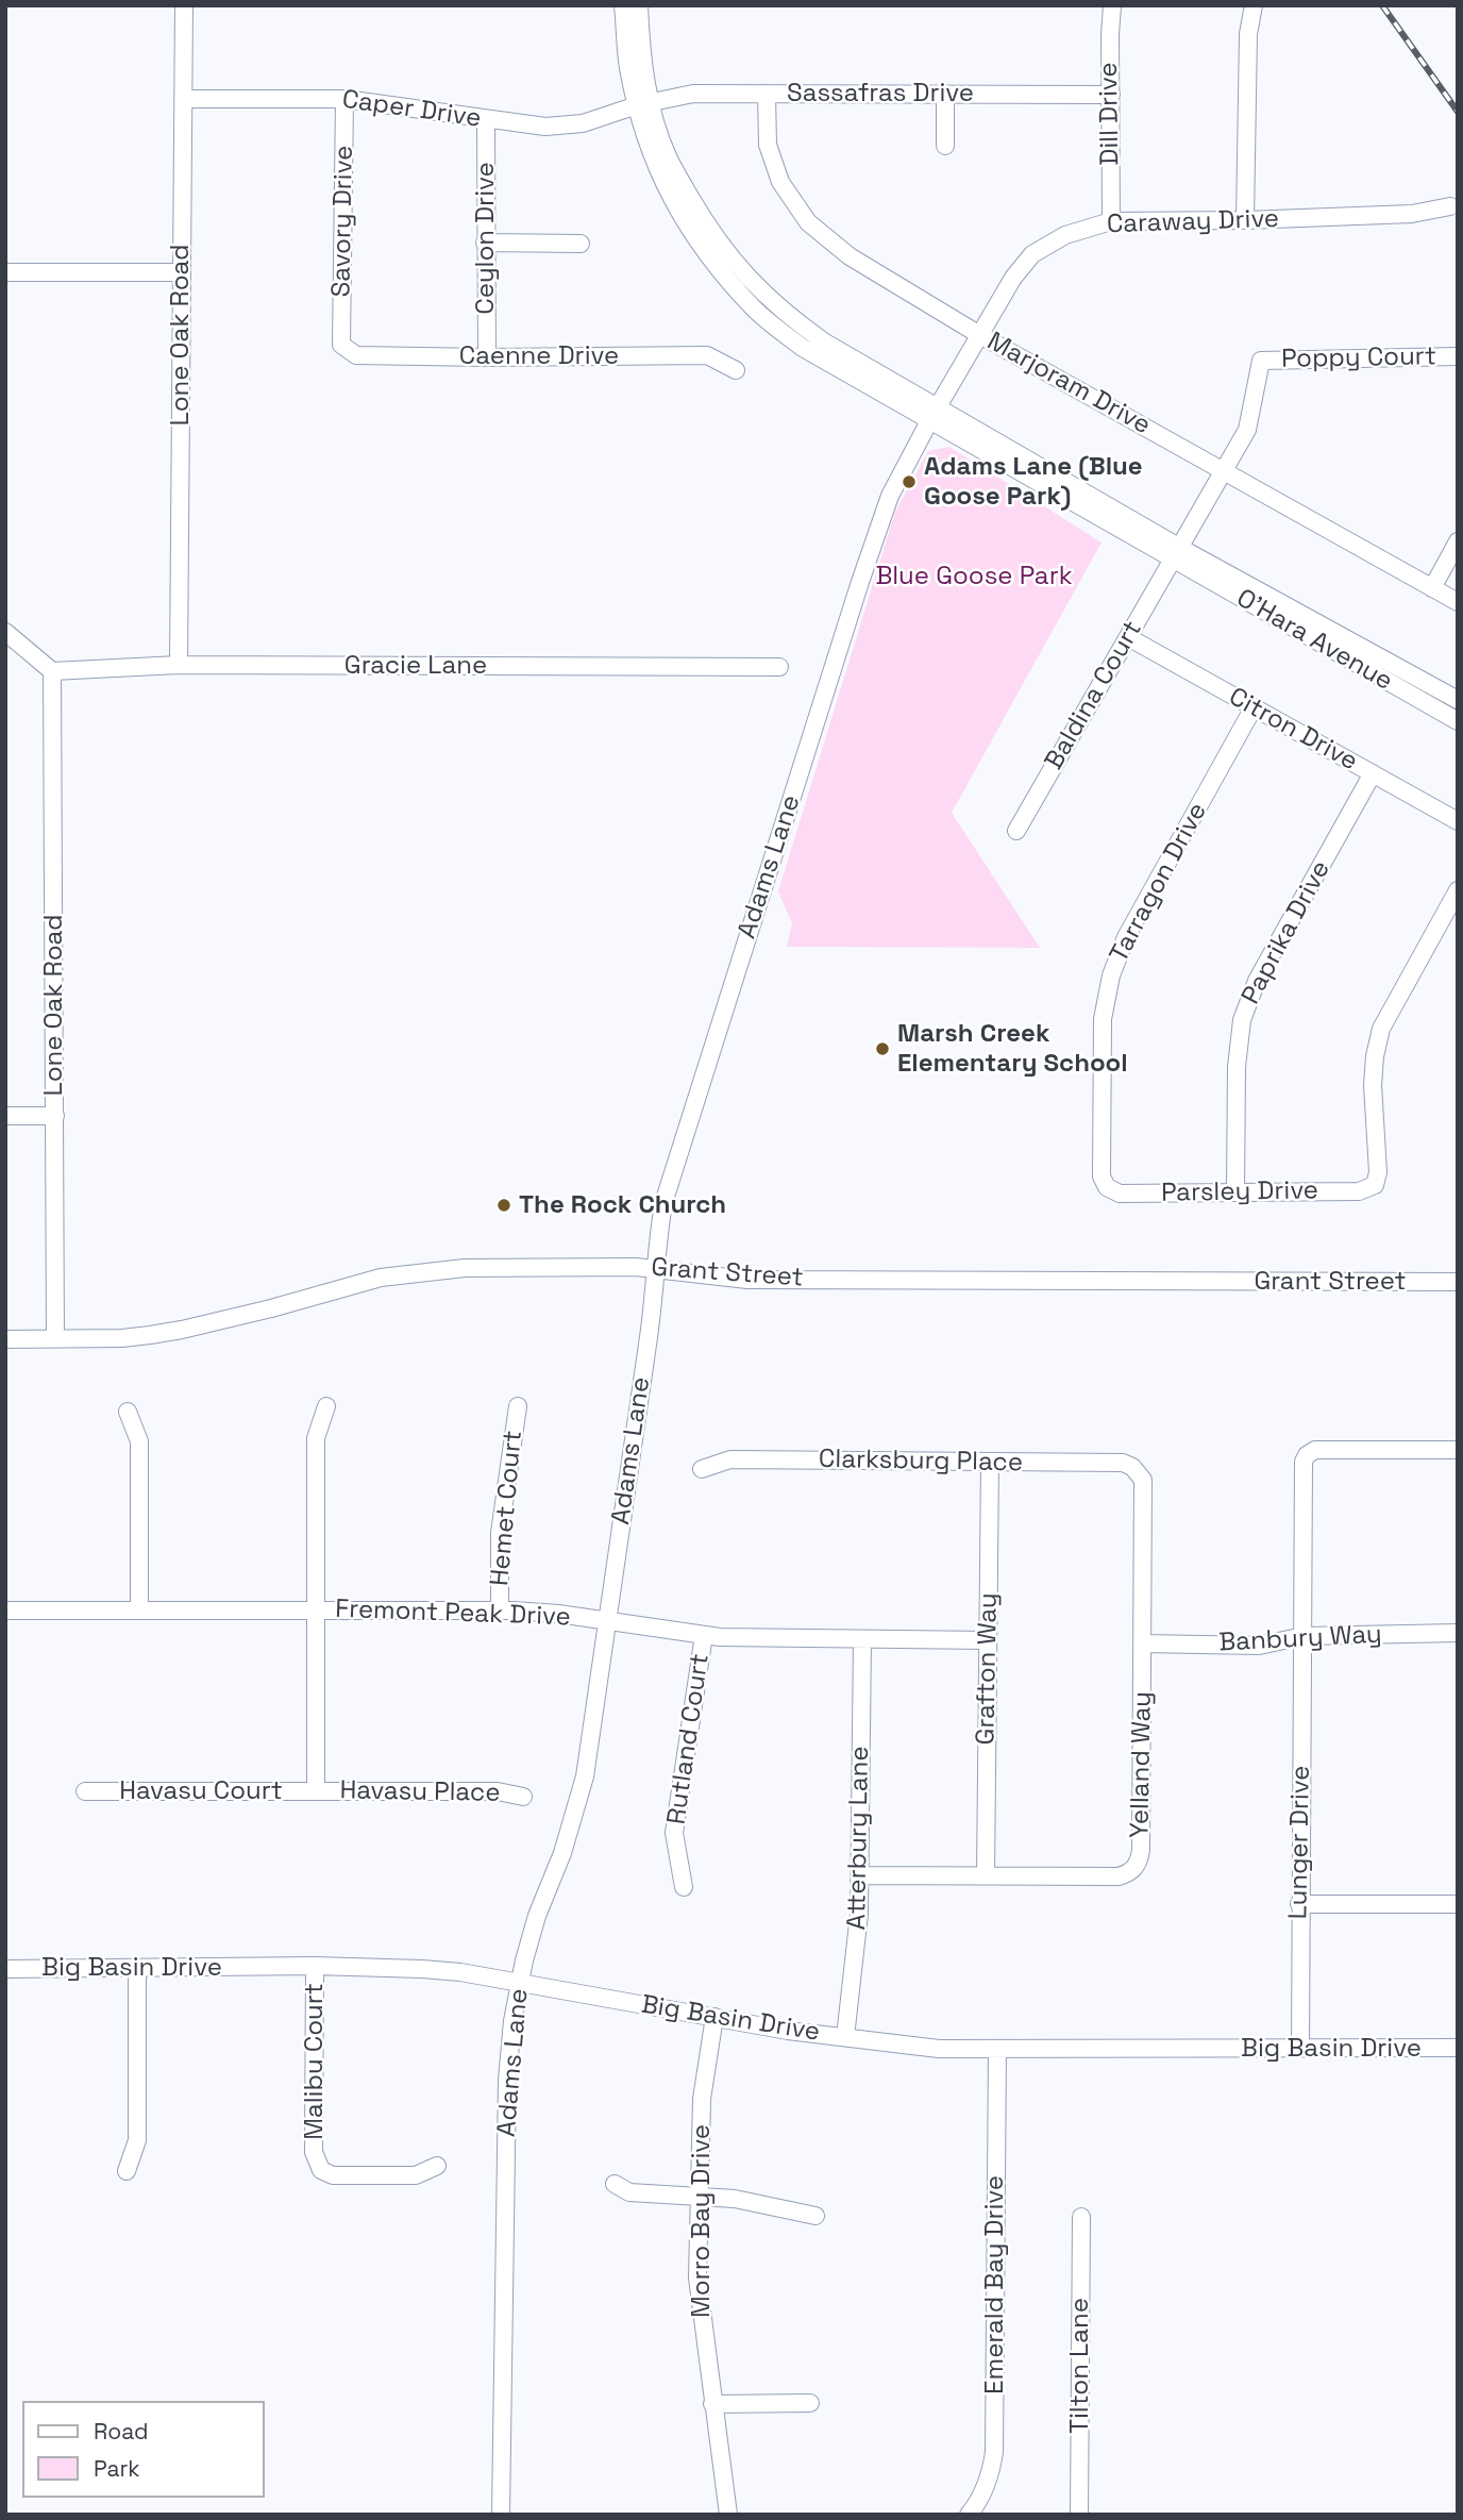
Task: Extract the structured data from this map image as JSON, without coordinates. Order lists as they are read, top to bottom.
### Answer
{
  "streets": {
    "street": [
      "Sassafras Drive",
      "Caper Drive",
      "Dill Drive",
      "Savory Drive",
      "Caraway Drive",
      "Ceylon Drive",
      "Lone Oak Road",
      "Caenne Drive",
      "Poppy Court",
      "Marjoram Drive",
      "O'Hara Avenue",
      "Gracie Lane",
      "Baldina Court",
      "Citron Drive",
      "Adams Lane",
      "Tarragon Drive",
      "Paprika Drive",
      "Parsley Drive",
      "Grant Street",
      "Clarksburg Place",
      "Hemet Court",
      "Fremont Peak Drive",
      "Banbury Way",
      "Grafton Way",
      "Rutland Court",
      "Yelland Way",
      "Havasu Court",
      "Havasu Place",
      "Atterbury Lane",
      "Lunger Drive",
      "Big Basin Drive",
      "Malibu Court",
      "Morro Bay Drive",
      "Emerald Bay Drive",
      "Tilton Lane"
    ]
  },
  "crossings": [
    ["Sassafras Drive", "Caper Drive"],
    ["Sassafras Drive", "Dill Drive"],
    ["Sassafras Drive", "Marjoram Drive"],
    ["Sassafras Drive", "O'Hara Avenue"],
    ["Caper Drive", "Savory Drive"],
    ["Caper Drive", "Ceylon Drive"],
    ["Caper Drive", "Lone Oak Road"],
    ["Caper Drive", "O'Hara Avenue"],
    ["Dill Drive", "Caraway Drive"],
    ["Savory Drive", "Caenne Drive"],
    ["Caraway Drive", "Marjoram Drive"],
    ["Caraway Drive", "O'Hara Avenue"],
    ["Caraway Drive", "Adams Lane"],
    ["Ceylon Drive", "Caenne Drive"],
    ["Lone Oak Road", "Gracie Lane"],
    ["Lone Oak Road", "Grant Street"],
    ["Poppy Court", "Baldina Court"],
    ["Marjoram Drive", "Baldina Court"],
    ["O'Hara Avenue", "Baldina Court"],
    ["O'Hara Avenue", "Adams Lane"],
    ["Baldina Court", "Citron Drive"],
    ["Citron Drive", "Tarragon Drive"],
    ["Citron Drive", "Paprika Drive"],
    ["Adams Lane", "Grant Street"],
    ["Adams Lane", "Fremont Peak Drive"],
    ["Adams Lane", "Big Basin Drive"],
    ["Tarragon Drive", "Parsley Drive"],
    ["Paprika Drive", "Parsley Drive"],
    ["Clarksburg Place", "Grafton Way"],
    ["Clarksburg Place", "Yelland Way"],
    ["Hemet Court", "Fremont Peak Drive"],
    ["Fremont Peak Drive", "Grafton Way"],
    ["Fremont Peak Drive", "Rutland Court"],
    ["Fremont Peak Drive", "Atterbury Lane"],
    ["Banbury Way", "Yelland Way"],
    ["Banbury Way", "Lunger Drive"],
    ["Grafton Way", "Yelland Way"],
    ["Yelland Way", "Atterbury Lane"],
    ["Havasu Court", "Havasu Place"],
    ["Atterbury Lane", "Big Basin Drive"],
    ["Lunger Drive", "Big Basin Drive"],
    ["Big Basin Drive", "Malibu Court"],
    ["Big Basin Drive", "Morro Bay Drive"],
    ["Big Basin Drive", "Emerald Bay Drive"]
  ],
  "parks": ["Blue Goose Park"],
  "places": ["Adams Lane (Blue Goose Park)", "Marsh Creek Elementary School", "The Rock Church"],
  "legend": ["Road", "Park"]
}
